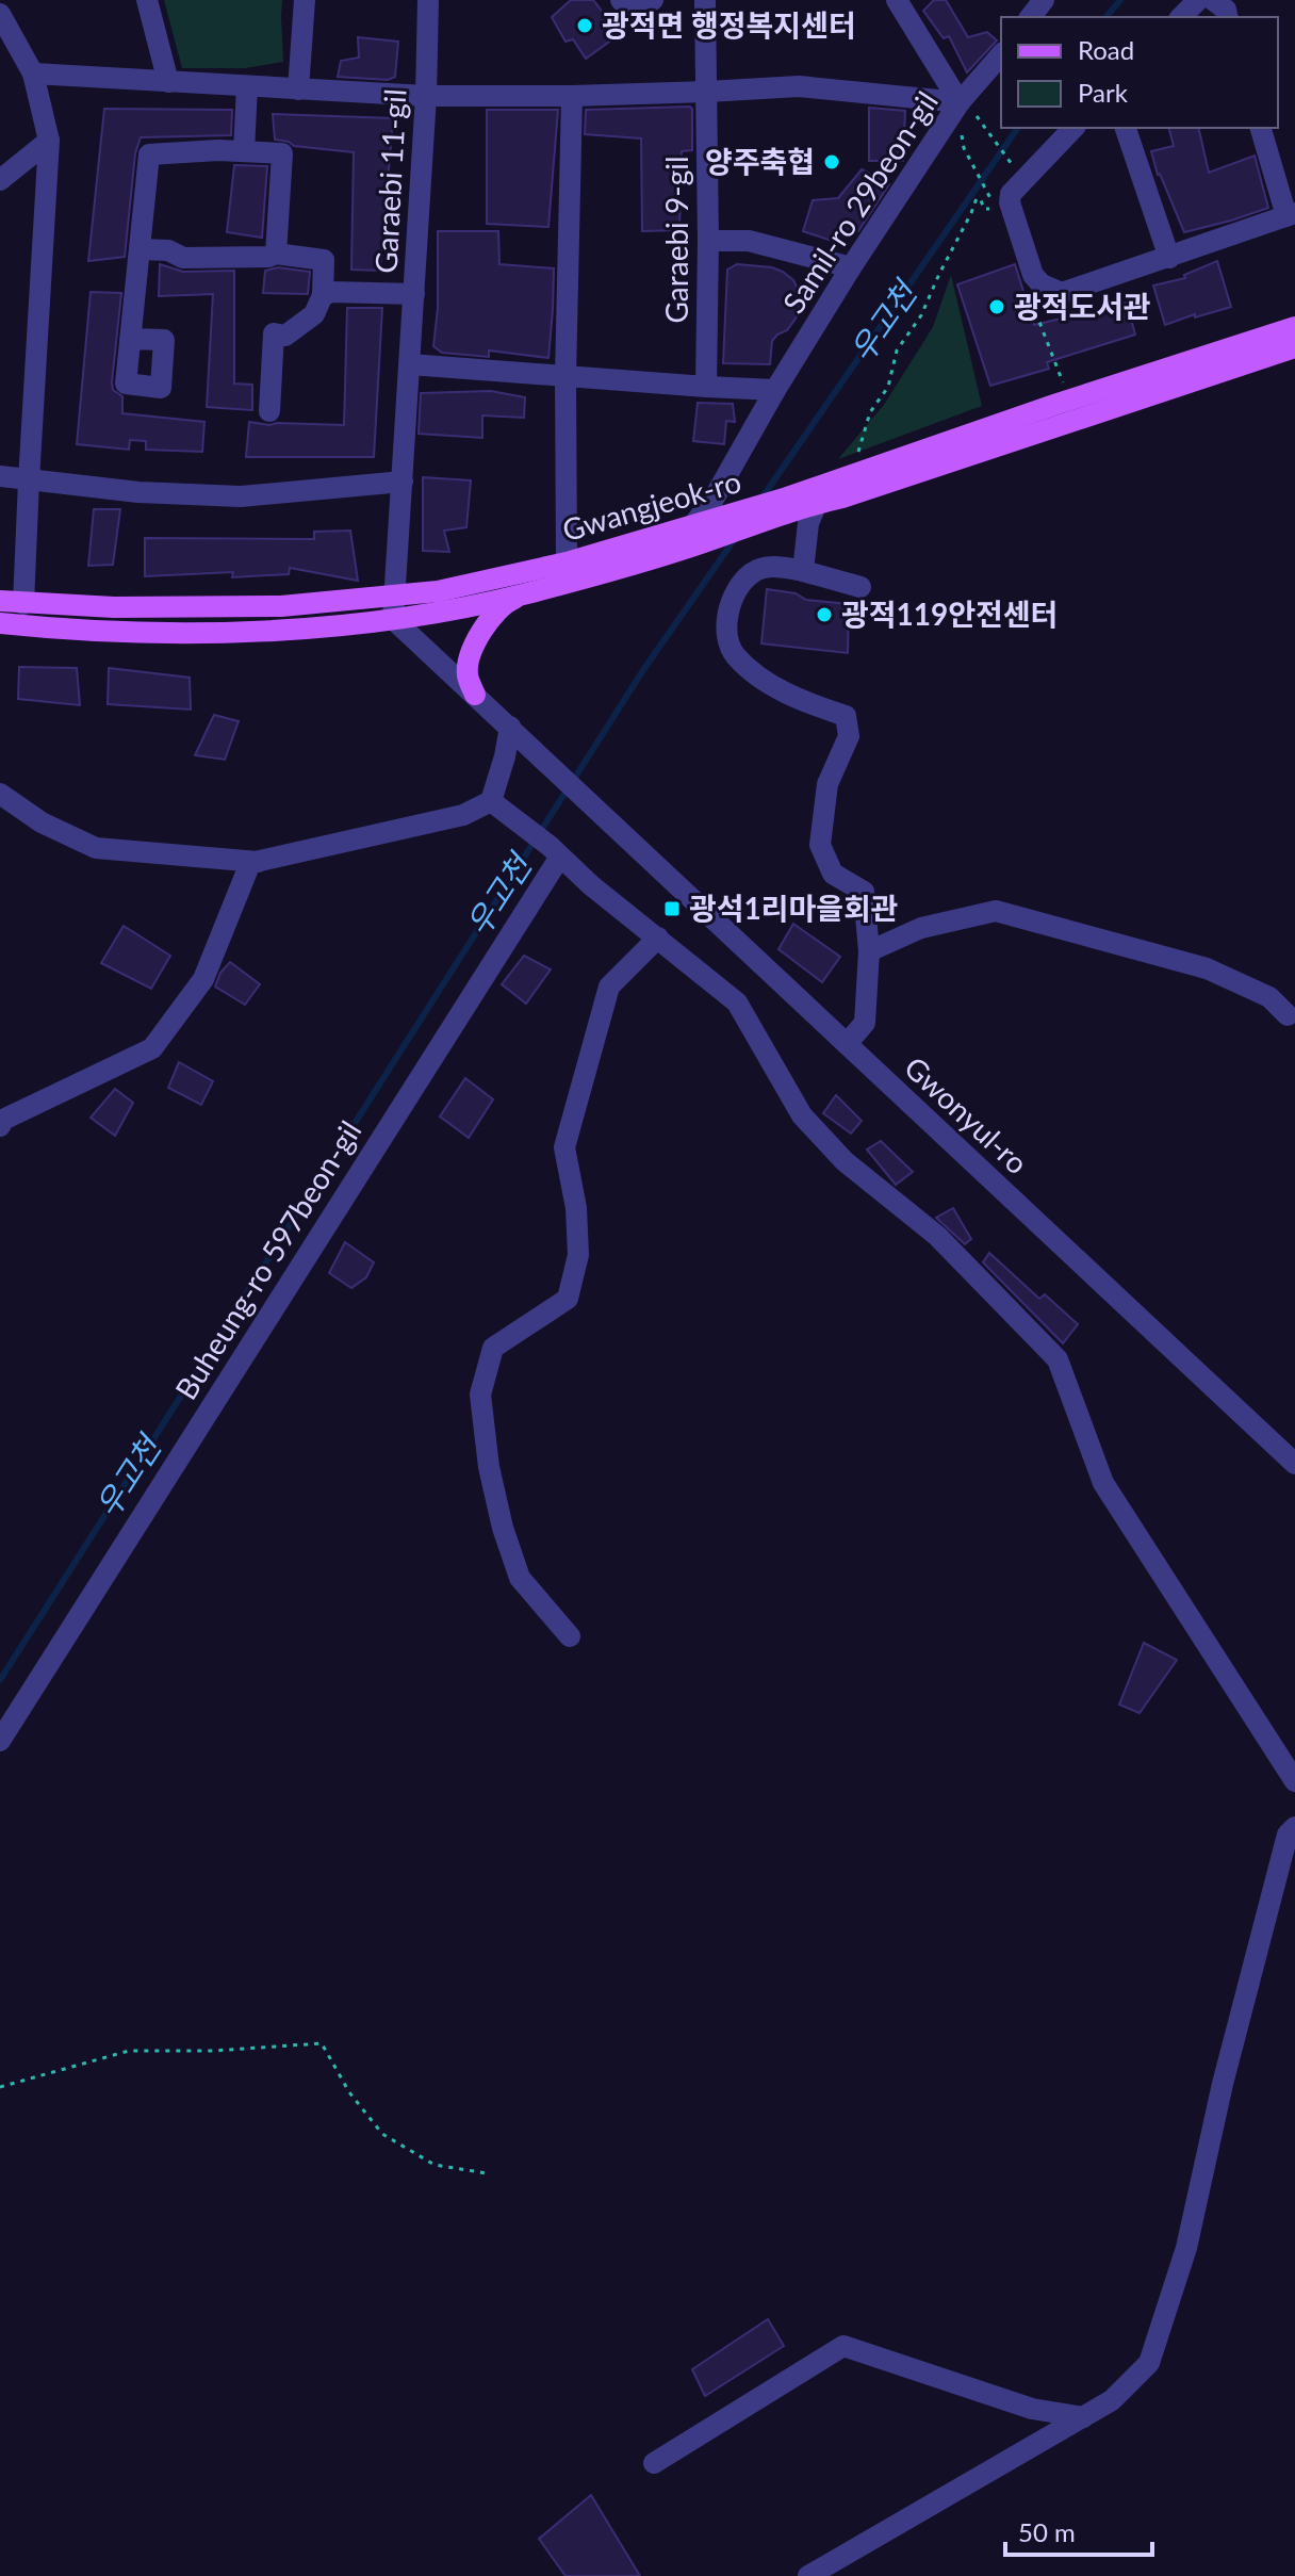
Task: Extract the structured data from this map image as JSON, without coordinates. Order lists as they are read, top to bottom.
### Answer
{
  "streets": {
    "main road": ["Gwangjeok-ro"],
    "street": [
      "Garaebi 11-gil",
      "Samil-ro 29beon-gil",
      "Garaebi 9-gil",
      "Gwonyul-ro",
      "Buheung-ro 597beon-gil"
    ]
  },
  "crossings": [
    ["Samil-ro 29beon-gil", "Gwangjeok-ro"]
  ],
  "water": ["우고천"],
  "places": {
    "other": [
      "광적면 행정복지센터",
      "양주축협",
      "광적도서관",
      "광적119안전센터"
    ],
    "transit": ["광석1리마을회관"]
  },
  "legend": ["Road", "Park"],
  "scale_bar": "50 m"
}
